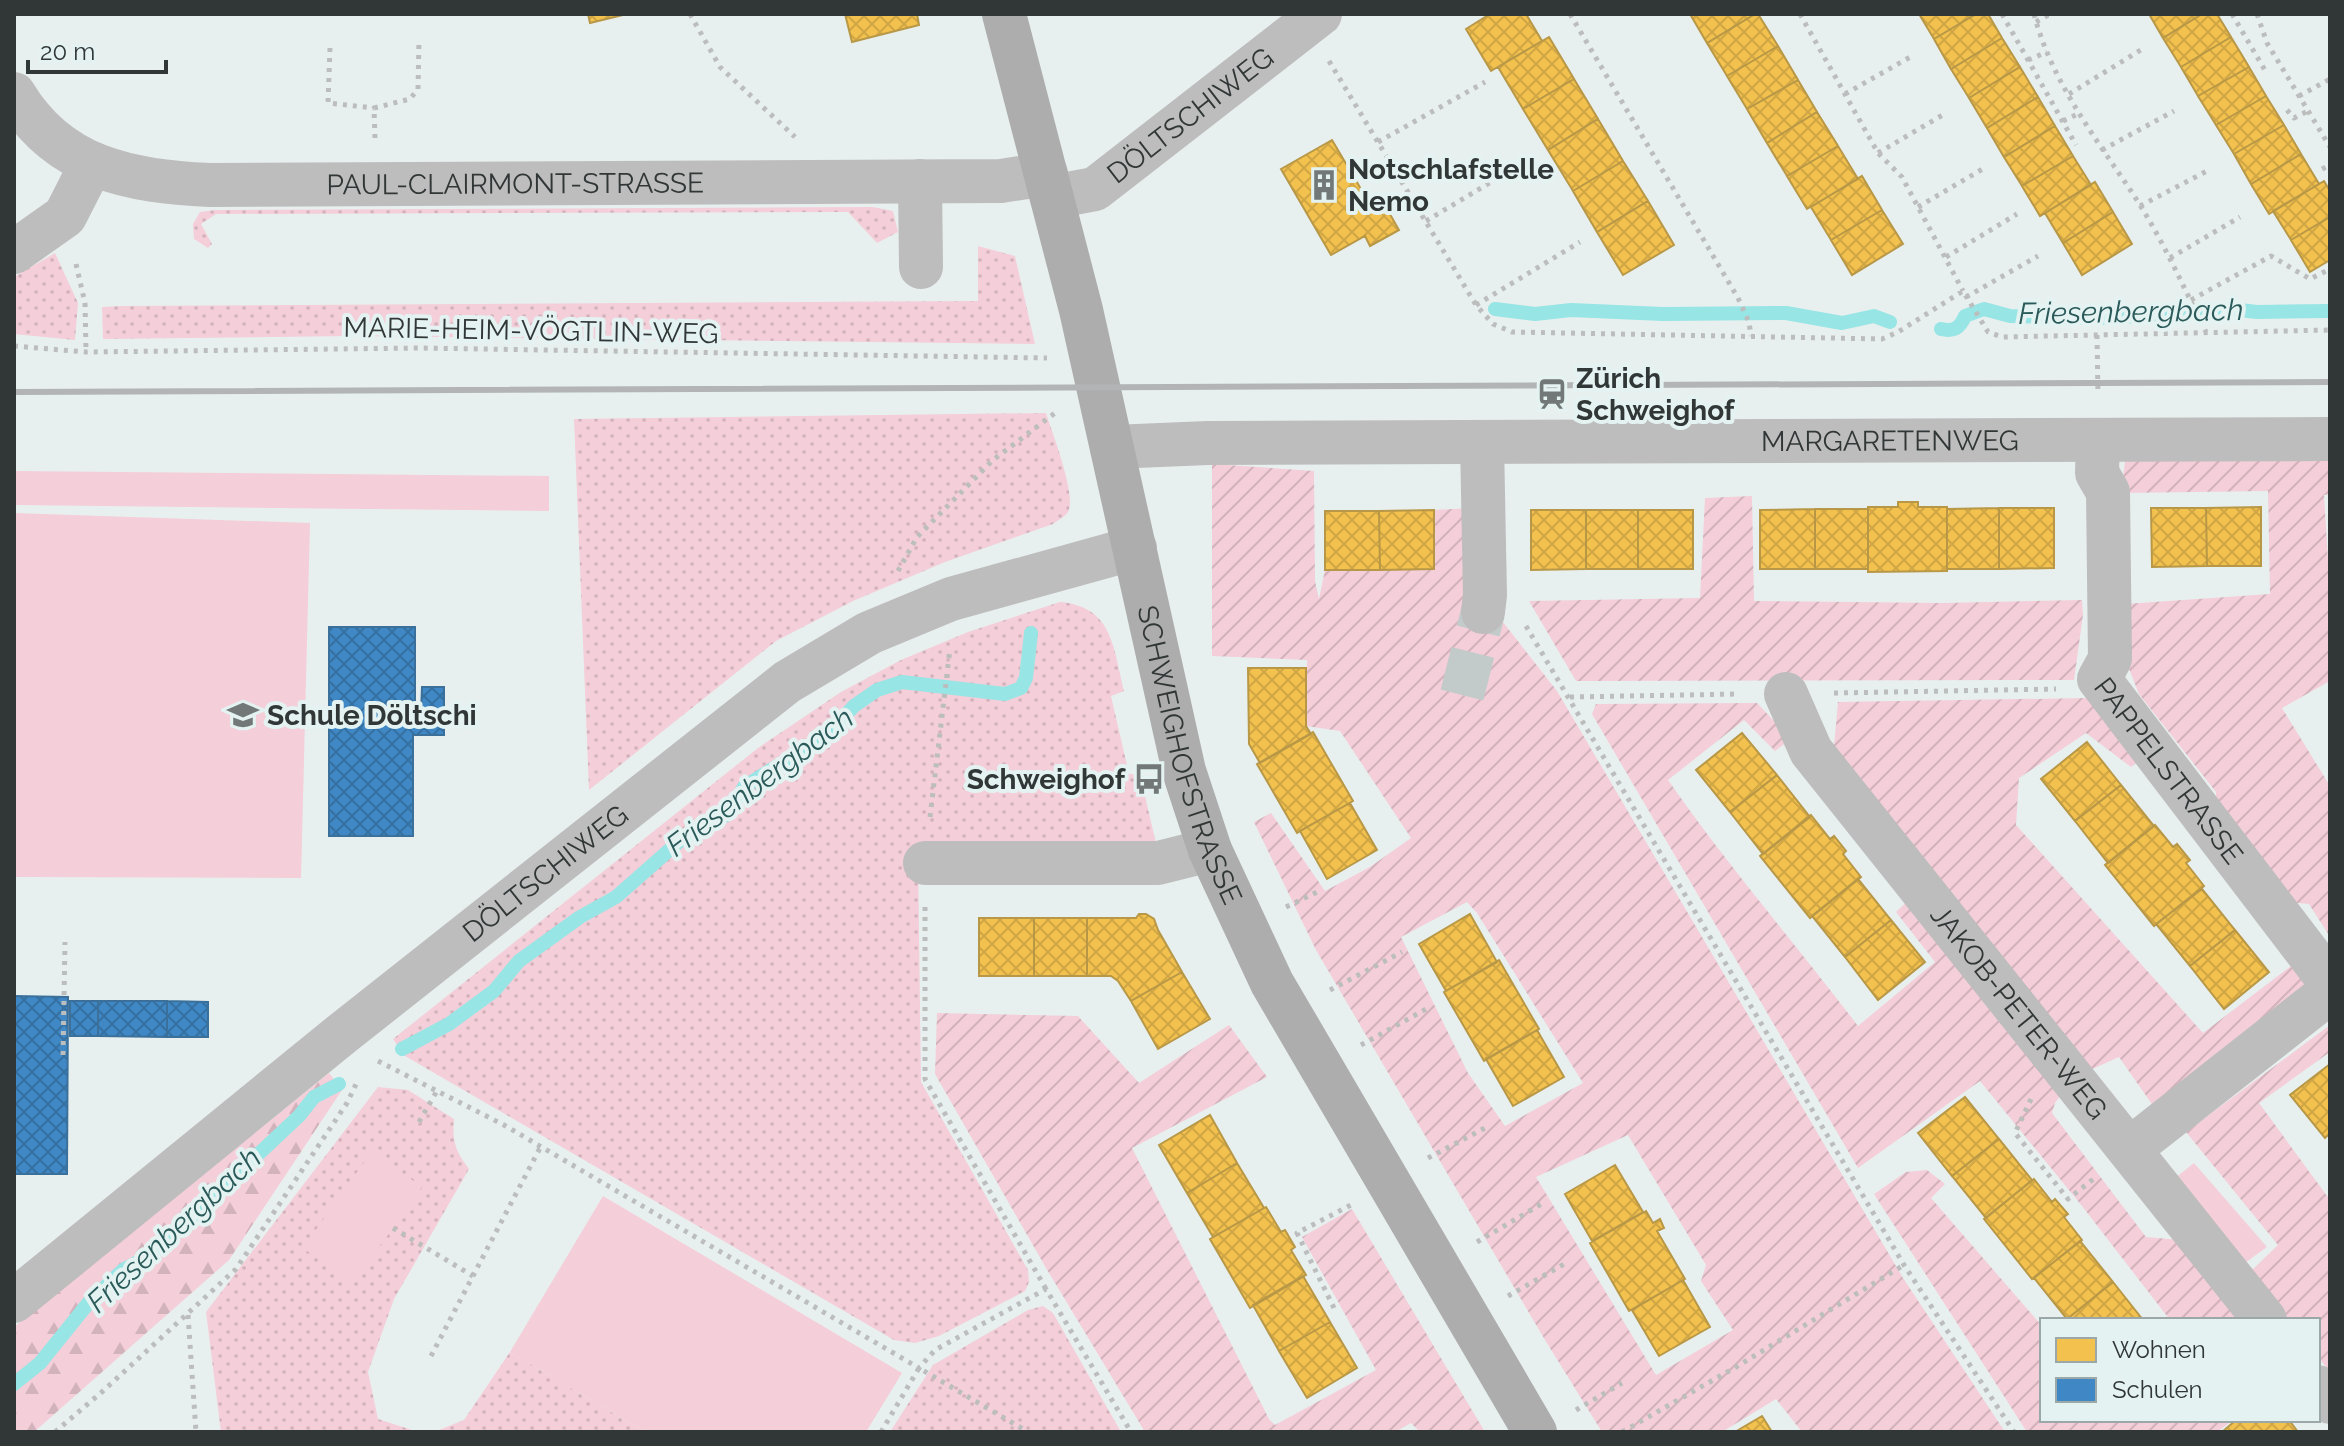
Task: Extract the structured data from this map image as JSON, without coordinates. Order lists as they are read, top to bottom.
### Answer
{
  "streets": {
    "main road": ["SCHWEIGHOFSTRASSE"],
    "street": [
      "DÖLTSCHIWEG",
      "PAUL-CLAIRMONT-STRASSE",
      "MARGARETENWEG",
      "PAPPELSTRASSE",
      "JAKOB-PETER-WEG"
    ],
    "path": ["MARIE-HEIM-VÖGTLIN-WEG"]
  },
  "crossings": [
    ["DÖLTSCHIWEG", "PAUL-CLAIRMONT-STRASSE"],
    ["DÖLTSCHIWEG", "SCHWEIGHOFSTRASSE"],
    ["PAUL-CLAIRMONT-STRASSE", "SCHWEIGHOFSTRASSE"],
    ["MARGARETENWEG", "SCHWEIGHOFSTRASSE"],
    ["MARGARETENWEG", "PAPPELSTRASSE"]
  ],
  "water": ["Friesenbergbach"],
  "places": {
    "building": ["Notschlafstelle Nemo"],
    "station": ["Zürich Schweighof"],
    "school or university": ["Schule Döltschi"],
    "bus stop": ["Schweighof"]
  },
  "legend": ["Wohnen", "Schulen"],
  "scale_bar": "20 m"
}
